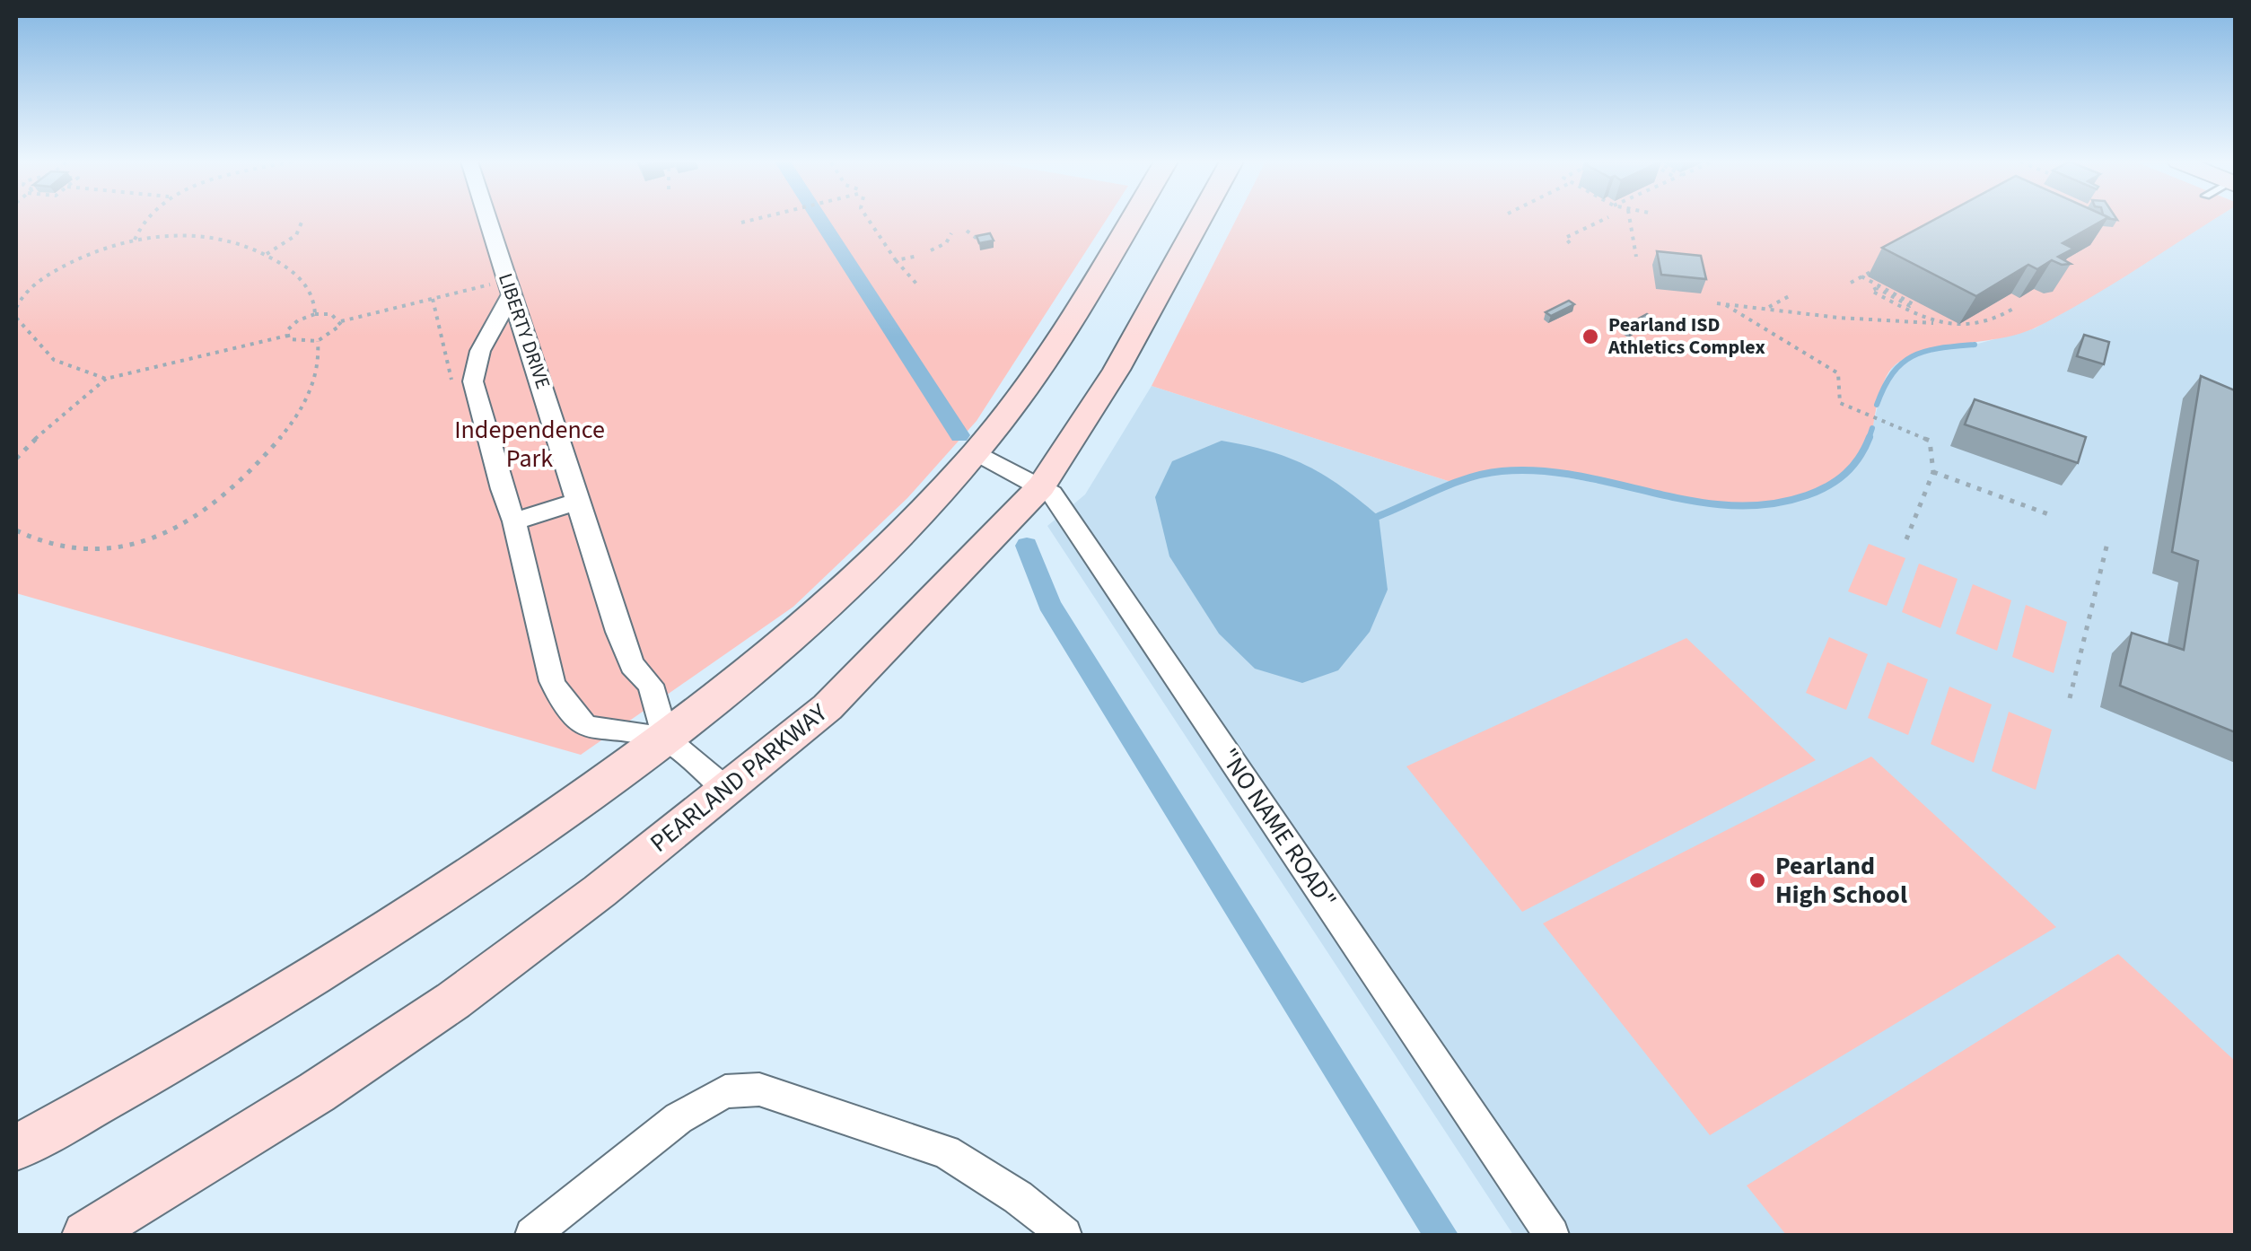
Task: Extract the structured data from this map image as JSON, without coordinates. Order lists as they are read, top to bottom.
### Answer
{
  "streets": {
    "main road": ["PEARLAND PARKWAY"],
    "street": ["LIBERTY DRIVE", "\"NO NAME ROAD\""]
  },
  "crossings": [
    ["PEARLAND PARKWAY", "\"NO NAME ROAD\""]
  ],
  "parks": ["Independence Park"],
  "places": ["Pearland ISD Athletics Complex", "Pearland High School"]
}
